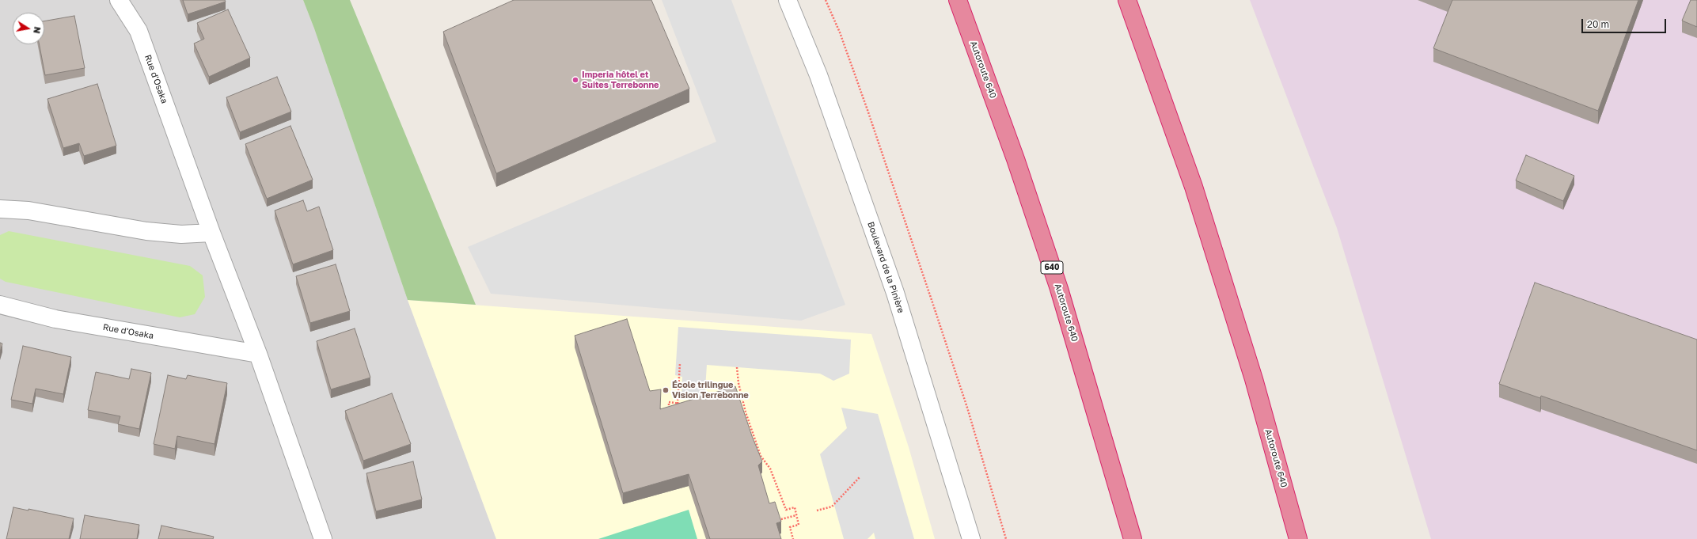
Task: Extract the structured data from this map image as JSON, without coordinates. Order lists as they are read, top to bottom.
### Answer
{
  "streets": {
    "highway": ["Autoroute 640", "640"],
    "street": ["Rue d'Osaka", "Boulevard de la Pinière"]
  },
  "places": ["Imperia hôtel et Suites Terrebonne", "École trilingue Vision Terrebonne"],
  "scale_bar": "20 m",
  "north": "right"
}
